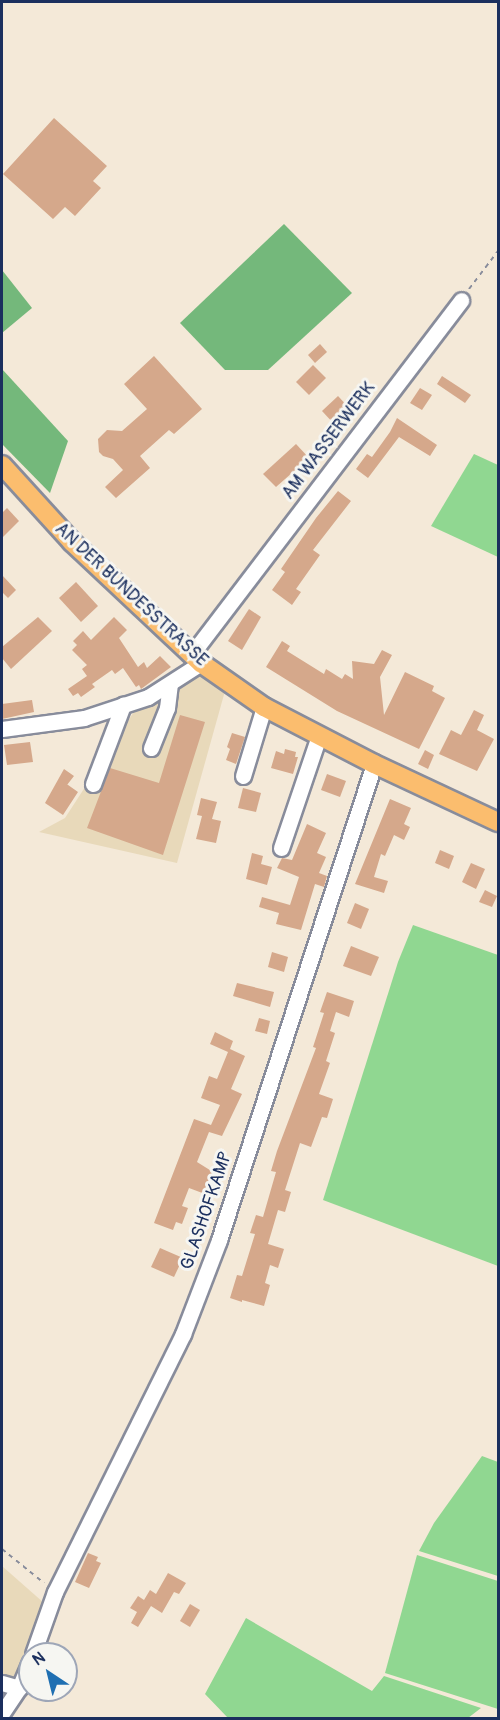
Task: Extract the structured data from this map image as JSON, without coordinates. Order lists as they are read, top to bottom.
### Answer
{
  "streets": {
    "main road": ["AN DER BUNDESSTRASSE"],
    "street": ["AM WASSERWERK", "GLASHOFKAMP"]
  },
  "crossings": [
    ["AM WASSERWERK", "AN DER BUNDESSTRASSE"],
    ["AN DER BUNDESSTRASSE", "GLASHOFKAMP"]
  ],
  "north": "top left"
}
